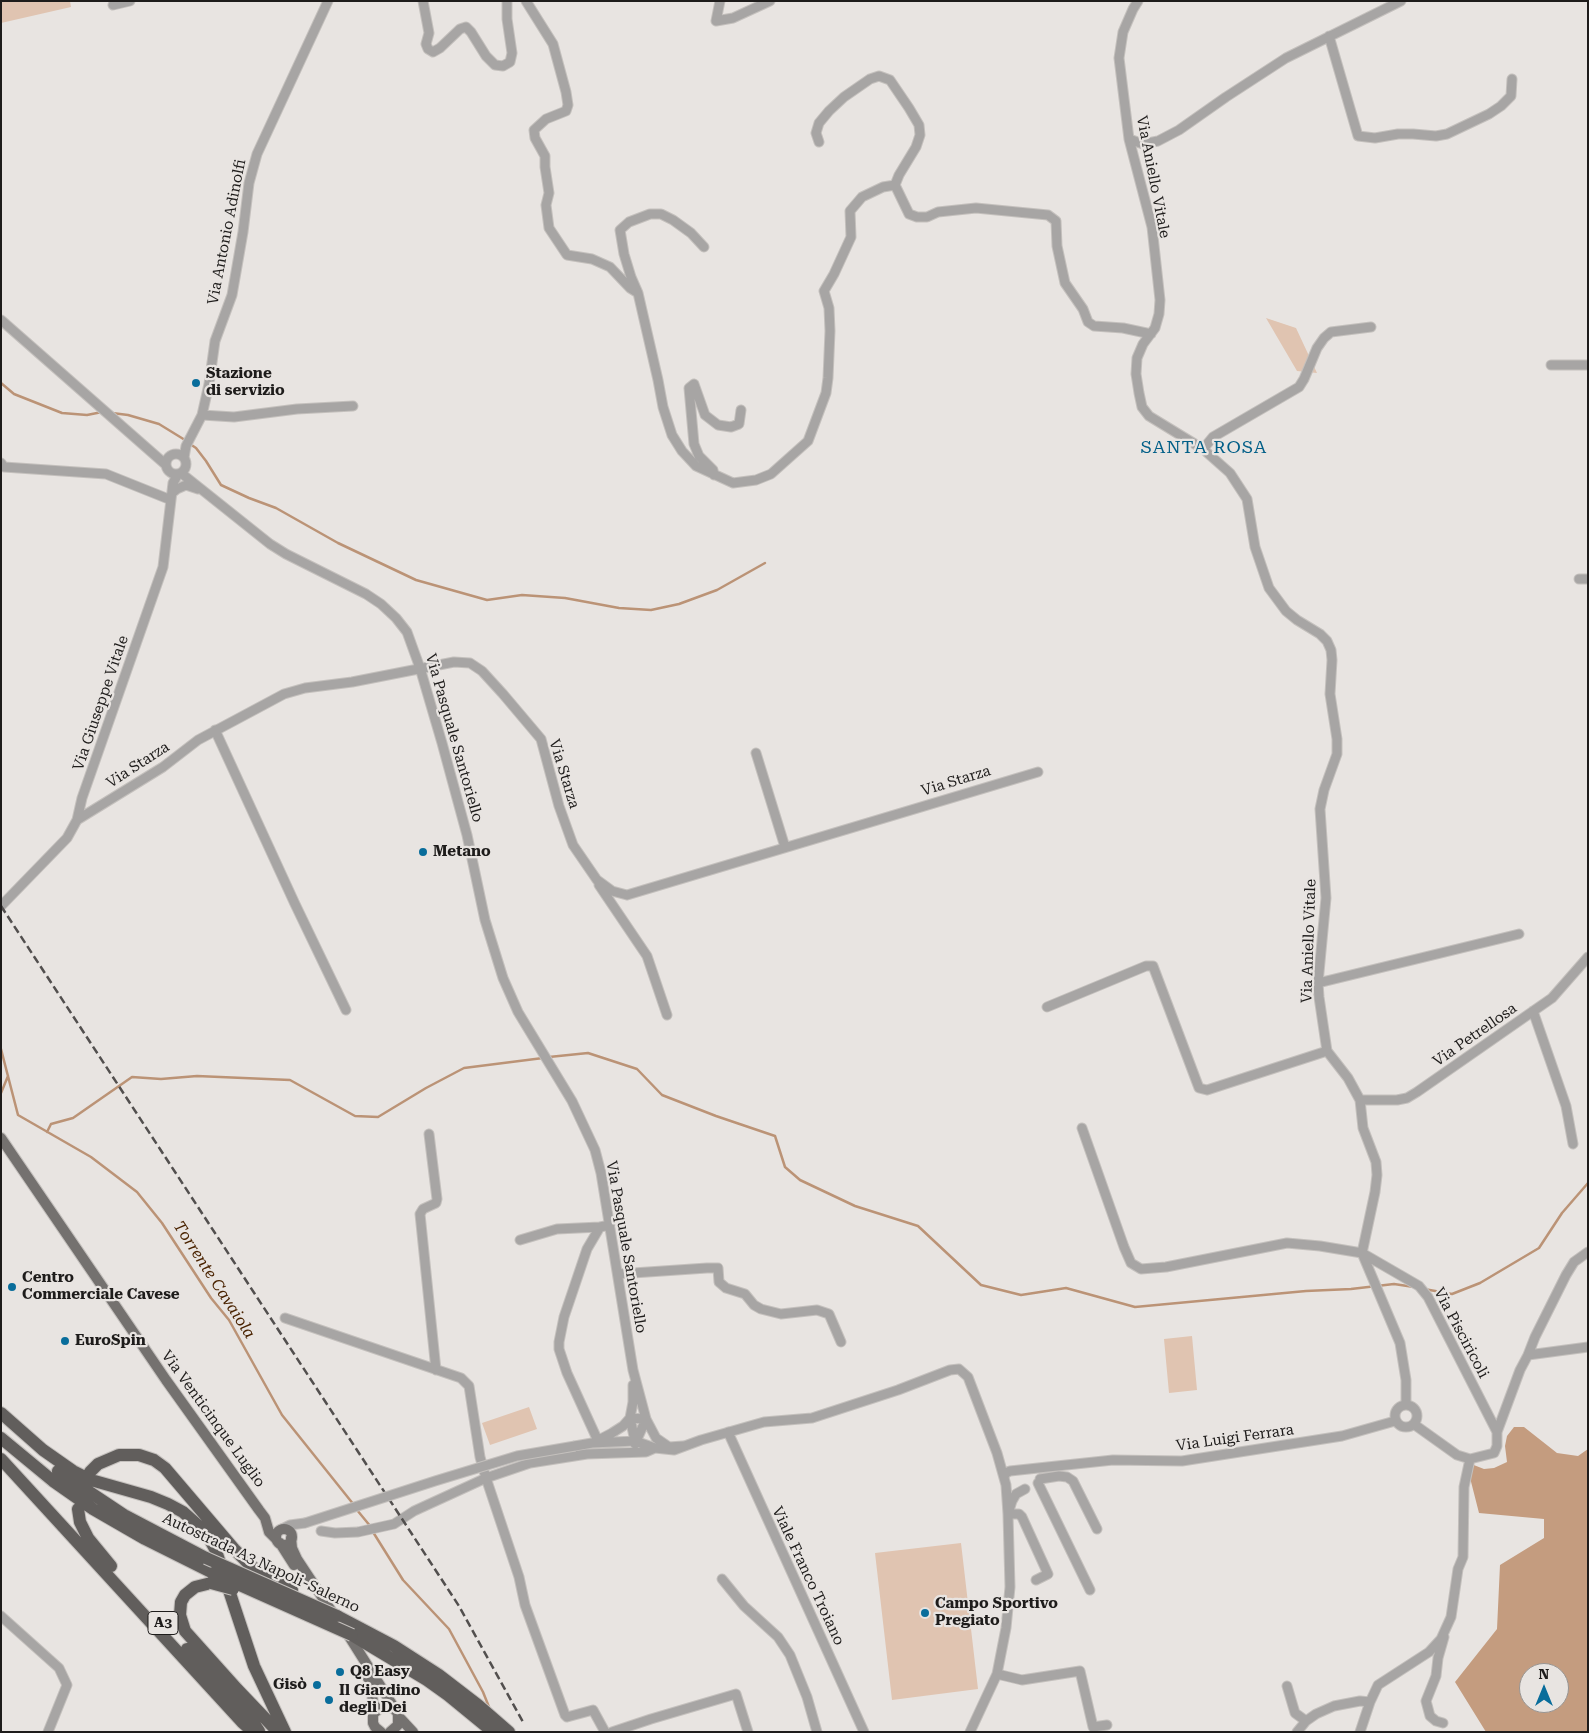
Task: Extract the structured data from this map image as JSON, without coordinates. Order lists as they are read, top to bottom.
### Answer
{
  "streets": {
    "highway": ["Autostrada A3 Napoli-Salerno", "A3"],
    "main road": ["Via Venticinque Luglio"],
    "street": [
      "Via Aniello Vitale",
      "Via Antonio Adinolfi",
      "Via Giuseppe Vitale",
      "Via Pasquale Santoriello",
      "Via Starza",
      "Via Petrellosa",
      "Via Pisciricoli",
      "Via Luigi Ferrara",
      "Viale Franco Troiano"
    ]
  },
  "crossings": [
    ["Via Aniello Vitale", "Via Petrellosa"],
    ["Via Antonio Adinolfi", "Via Pasquale Santoriello"],
    ["Via Giuseppe Vitale", "Via Pasquale Santoriello"],
    ["Via Giuseppe Vitale", "Via Starza"],
    ["Via Pasquale Santoriello", "Via Starza"]
  ],
  "districts": ["SANTA ROSA"],
  "water": ["Torrente Cavaiola"],
  "places": [
    "Stazione di servizio",
    "Metano",
    "Centro Commerciale Cavese",
    "EuroSpin",
    "Campo Sportivo Pregiato",
    "Q8 Easy",
    "Gisò",
    "Il Giardino degli Dei"
  ],
  "north": "top"
}
